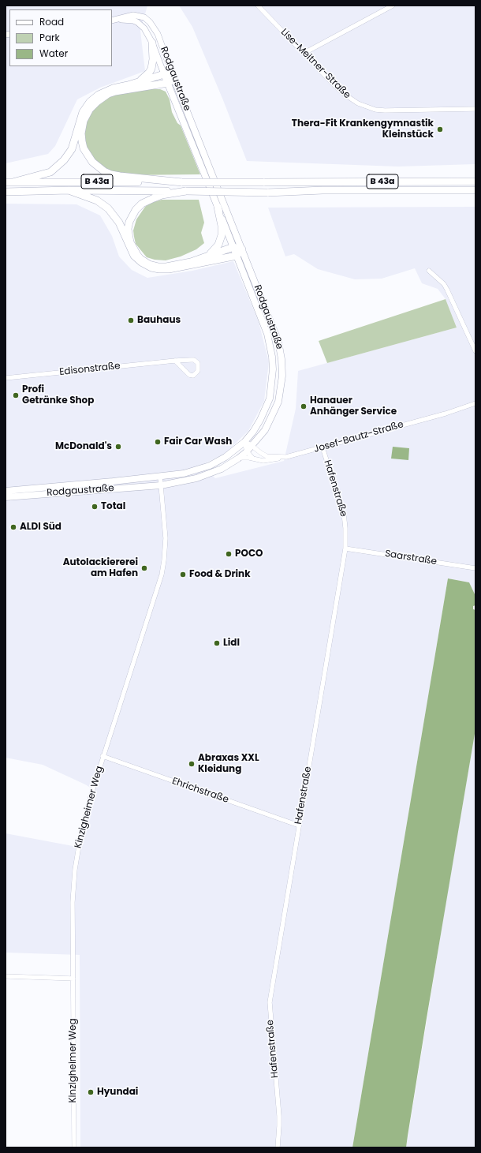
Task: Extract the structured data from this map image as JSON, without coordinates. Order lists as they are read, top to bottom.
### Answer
{
  "streets": {
    "highway": ["B 43a"],
    "main road": ["Rodgaustraße"],
    "street": [
      "Lise-Meitner-Straße",
      "Edisonstraße",
      "Josef-Bautz-Straße",
      "Hafenstraße",
      "Saarstraße",
      "Ehrichstraße",
      "Kinzigheimer Weg"
    ]
  },
  "crossings": [
    ["Rodgaustraße", "Josef-Bautz-Straße"],
    ["Rodgaustraße", "Kinzigheimer Weg"],
    ["Josef-Bautz-Straße", "Hafenstraße"],
    ["Hafenstraße", "Saarstraße"],
    ["Hafenstraße", "Ehrichstraße"],
    ["Ehrichstraße", "Kinzigheimer Weg"]
  ],
  "places": [
    "Thera-Fit Krankengymnastik Kleinstück",
    "Bauhaus",
    "Profi Getränke Shop",
    "Hanauer Anhänger Service",
    "Fair Car Wash",
    "McDonald's",
    "Total",
    "ALDI Süd",
    "POCO",
    "Autolackiererei am Hafen",
    "Food & Drink",
    "Lidl",
    "Abraxas XXL Kleidung",
    "Hyundai"
  ],
  "legend": ["Road", "Park", "Water"]
}
